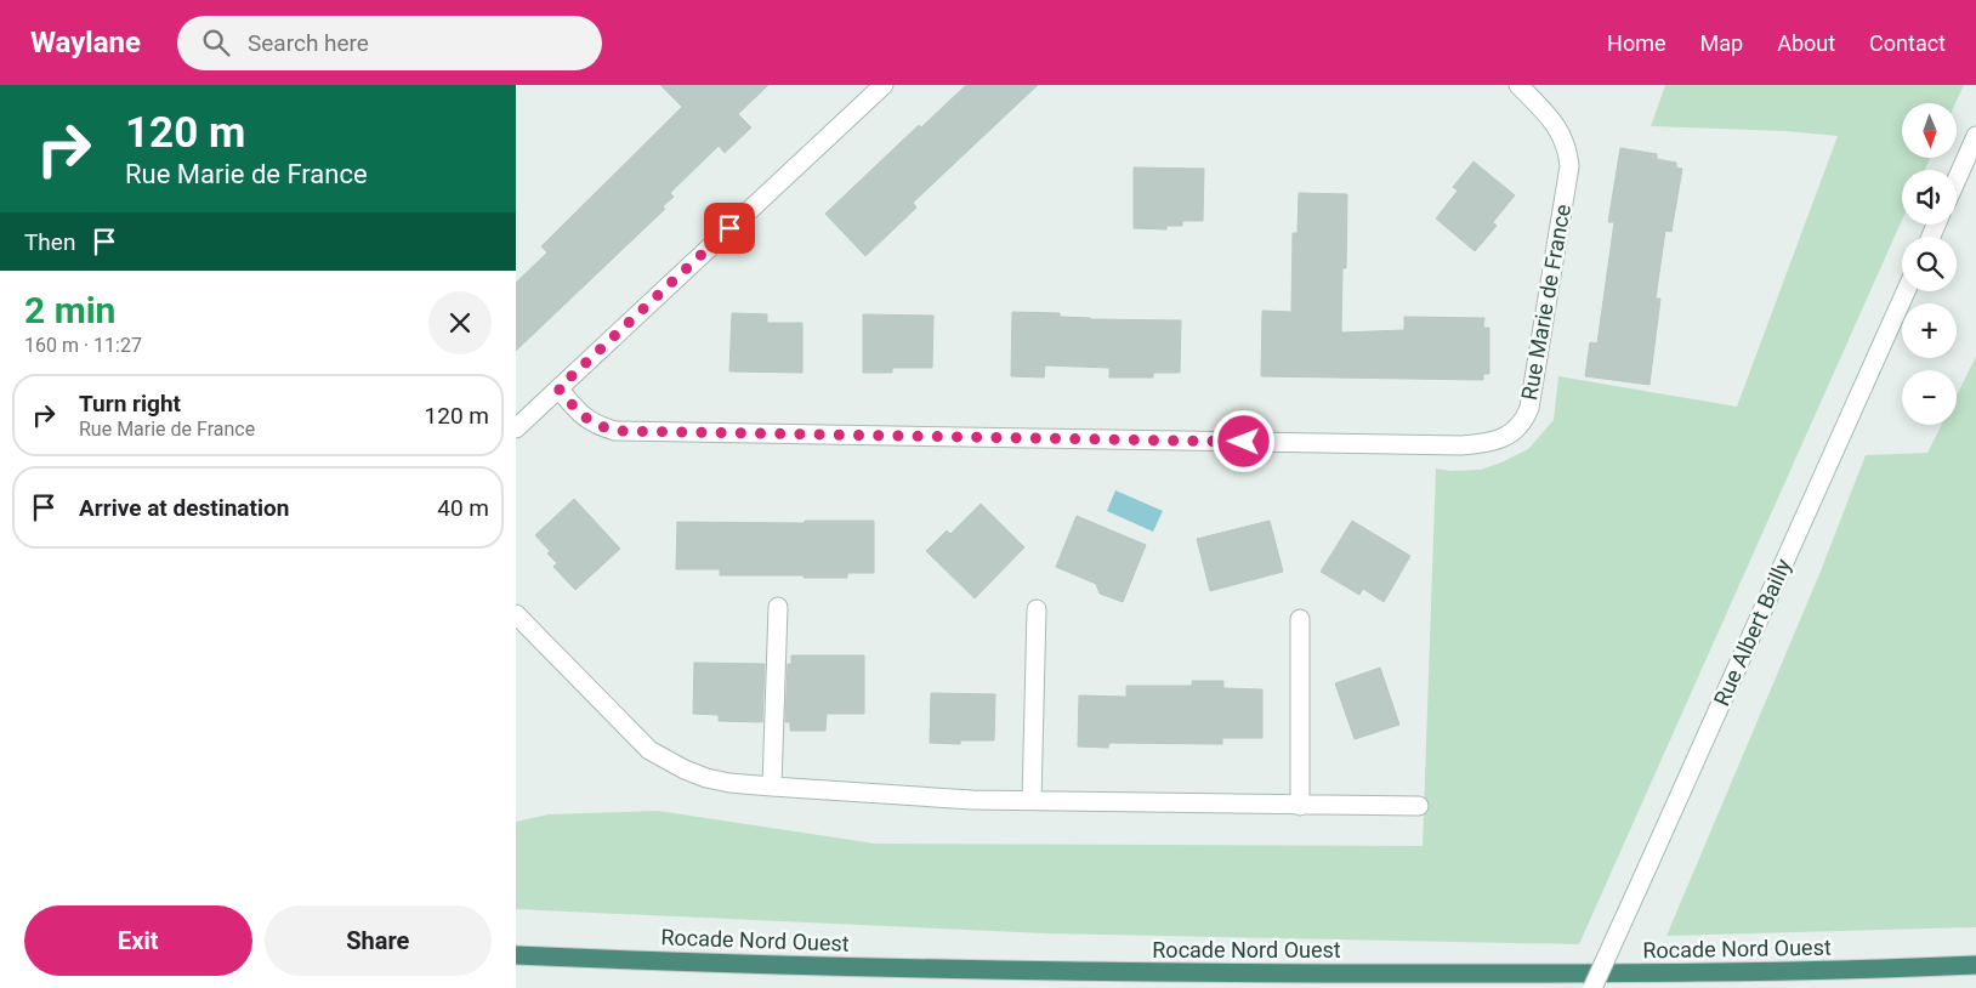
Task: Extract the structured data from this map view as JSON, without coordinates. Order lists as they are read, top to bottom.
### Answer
{
  "streets": {
    "highway": ["Rocade Nord Ouest"],
    "street": ["Rue Marie de France", "Rue Albert Bailly"]
  },
  "north": "bottom",
  "page": {
    "header": "Waylane",
    "search": "Search here",
    "nav": [
      "Home",
      "Map",
      "About",
      "Contact"
    ],
    "turn": ["120 m", "Rue Marie de France"],
    "map_buttons": ["+", "−"],
    "then": "Then",
    "heading": ["2 min", "160 m · 11:27"],
    "list": [
      {
        "name": "Turn right",
        "note": "Rue Marie de France",
        "value": "120 m"
      },
      {
        "name": "Arrive at destination",
        "value": "40 m"
      }
    ],
    "buttons": ["Exit", "Share"]
  }
}
